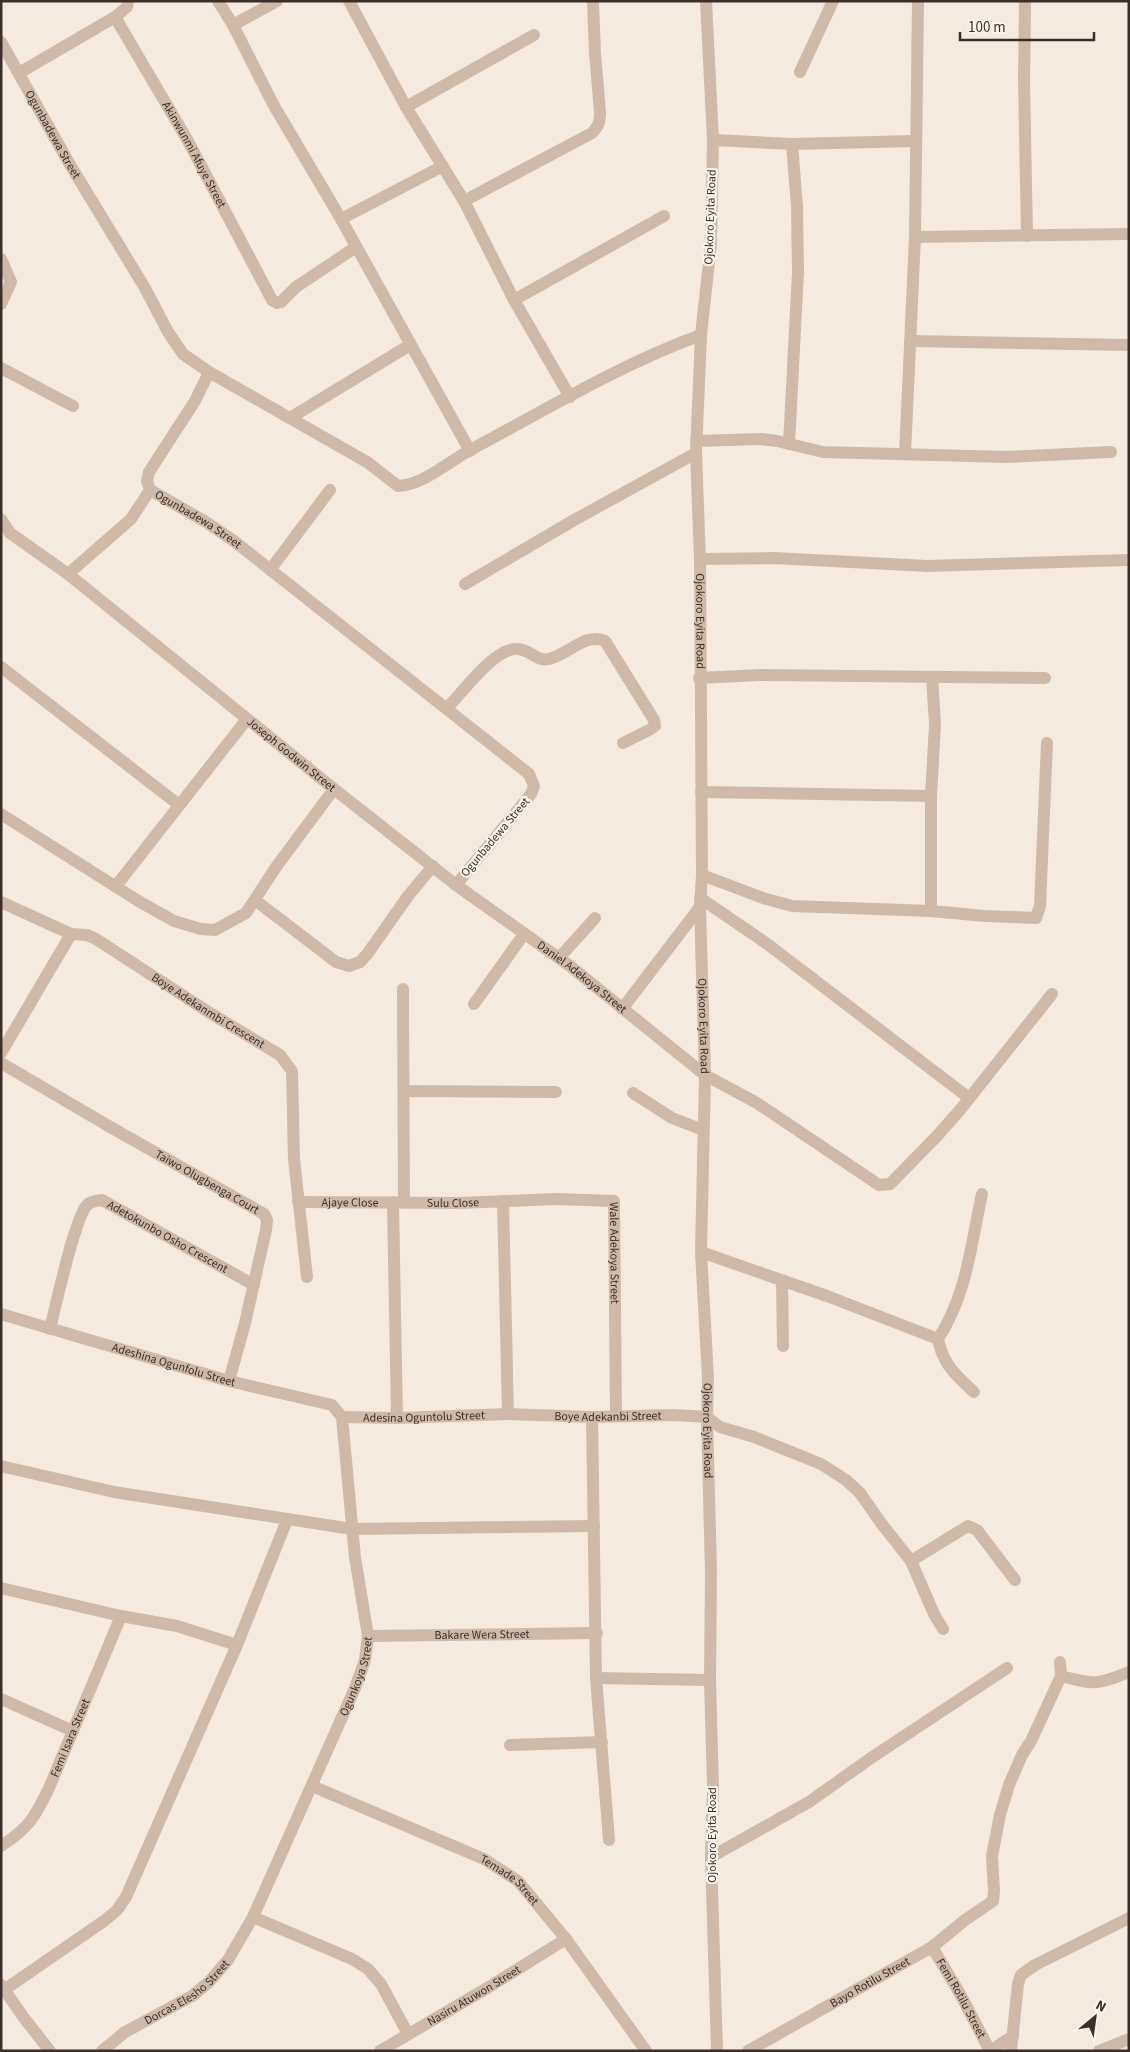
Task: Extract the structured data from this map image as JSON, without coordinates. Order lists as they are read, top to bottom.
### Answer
{
  "streets": {
    "street": [
      "Ogunbadewa Street",
      "Akinwunmi Afuye Street",
      "Ojokoro Eyita Road",
      "Joseph Godwin Street",
      "Daniel Adekoya Street",
      "Boye Adekanmbi Crescent",
      "Taiwo Olugbenga Court",
      "Sulu Close",
      "Ajaye Close",
      "Adetokunbo Osho Crescent",
      "Wale Adekoya Street",
      "Adeshina Ogunfolu Street",
      "Boye Adekanbi Street",
      "Adesina Oguntolu Street",
      "Bakare Wera Street",
      "Ogunkoya Street",
      "Femi Isara Street",
      "Temade Street",
      "Bayo Rotilu Street",
      "Dorcas Elesho Street",
      "Nasiru Atuwon Street",
      "Femi Rotilu Street"
    ]
  },
  "crossings": [
    ["Ogunbadewa Street", "Joseph Godwin Street"],
    ["Ogunbadewa Street", "Daniel Adekoya Street"],
    ["Ojokoro Eyita Road", "Daniel Adekoya Street"],
    ["Ojokoro Eyita Road", "Boye Adekanbi Street"],
    ["Joseph Godwin Street", "Daniel Adekoya Street"],
    ["Boye Adekanmbi Crescent", "Ajaye Close"],
    ["Taiwo Olugbenga Court", "Adetokunbo Osho Crescent"],
    ["Taiwo Olugbenga Court", "Adeshina Ogunfolu Street"],
    ["Sulu Close", "Ajaye Close"],
    ["Sulu Close", "Wale Adekoya Street"],
    ["Adetokunbo Osho Crescent", "Adeshina Ogunfolu Street"],
    ["Wale Adekoya Street", "Boye Adekanbi Street"],
    ["Adeshina Ogunfolu Street", "Adesina Oguntolu Street"],
    ["Adeshina Ogunfolu Street", "Ogunkoya Street"],
    ["Boye Adekanbi Street", "Adesina Oguntolu Street"],
    ["Adesina Oguntolu Street", "Ogunkoya Street"],
    ["Bakare Wera Street", "Ogunkoya Street"],
    ["Ogunkoya Street", "Temade Street"],
    ["Ogunkoya Street", "Dorcas Elesho Street"],
    ["Temade Street", "Nasiru Atuwon Street"],
    ["Bayo Rotilu Street", "Femi Rotilu Street"]
  ],
  "scale_bar": "100 m",
  "north": "top right"
}
